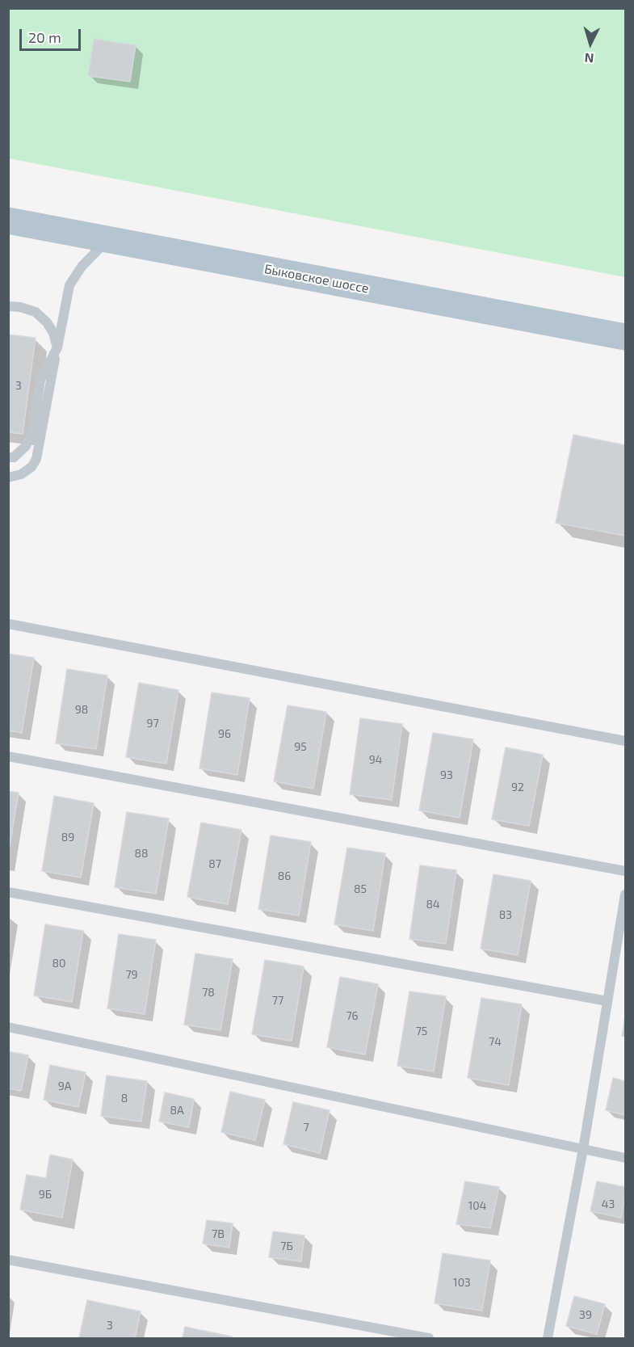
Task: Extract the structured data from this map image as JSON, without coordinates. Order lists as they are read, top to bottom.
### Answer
{
  "streets": {
    "main road": ["Быковское шоссе"]
  },
  "house_numbers": [
    "3",
    "98",
    "97",
    "96",
    "95",
    "94",
    "93",
    "92",
    "89",
    "88",
    "87",
    "86",
    "85",
    "84",
    "83",
    "80",
    "79",
    "78",
    "77",
    "76",
    "75",
    "74",
    "9А",
    "8",
    "8А",
    "7",
    "9Б",
    "43",
    "104",
    "7В",
    "7Б",
    "103",
    "39",
    "3"
  ],
  "scale_bar": "20 m",
  "north": "bottom"
}
